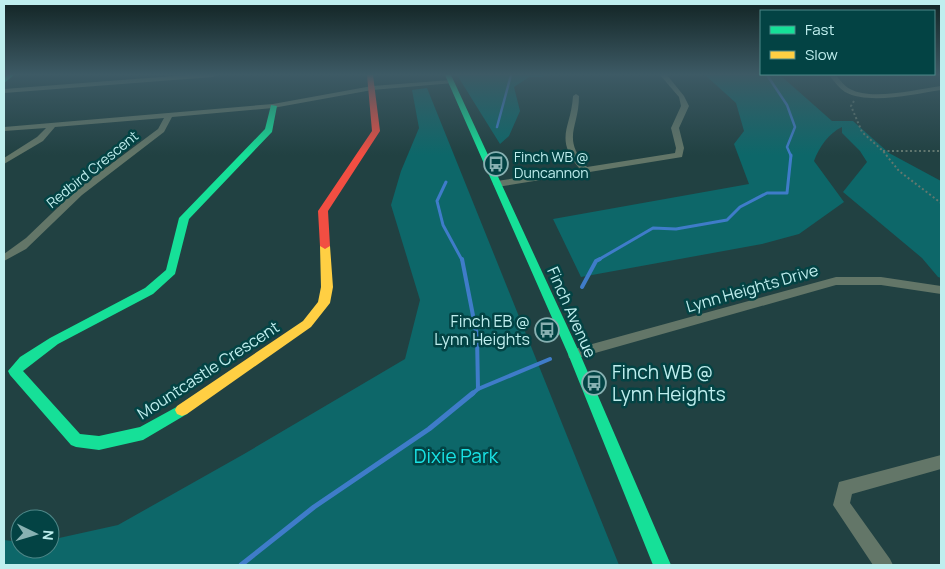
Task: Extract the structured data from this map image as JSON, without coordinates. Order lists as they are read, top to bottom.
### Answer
{
  "streets": {
    "street": [
      "Redbird Crescent",
      "Lynn Heights Drive",
      "Finch Avenue",
      "Mountcastle Crescent"
    ]
  },
  "crossings": [
    ["Lynn Heights Drive", "Finch Avenue"]
  ],
  "parks": ["Dixie Park"],
  "places": {
    "bus stop": ["Finch WB @ Duncannon", "Finch EB @ Lynn Heights", "Finch WB @ Lynn Heights"]
  },
  "legend": ["Fast", "Slow"],
  "north": "right"
}
